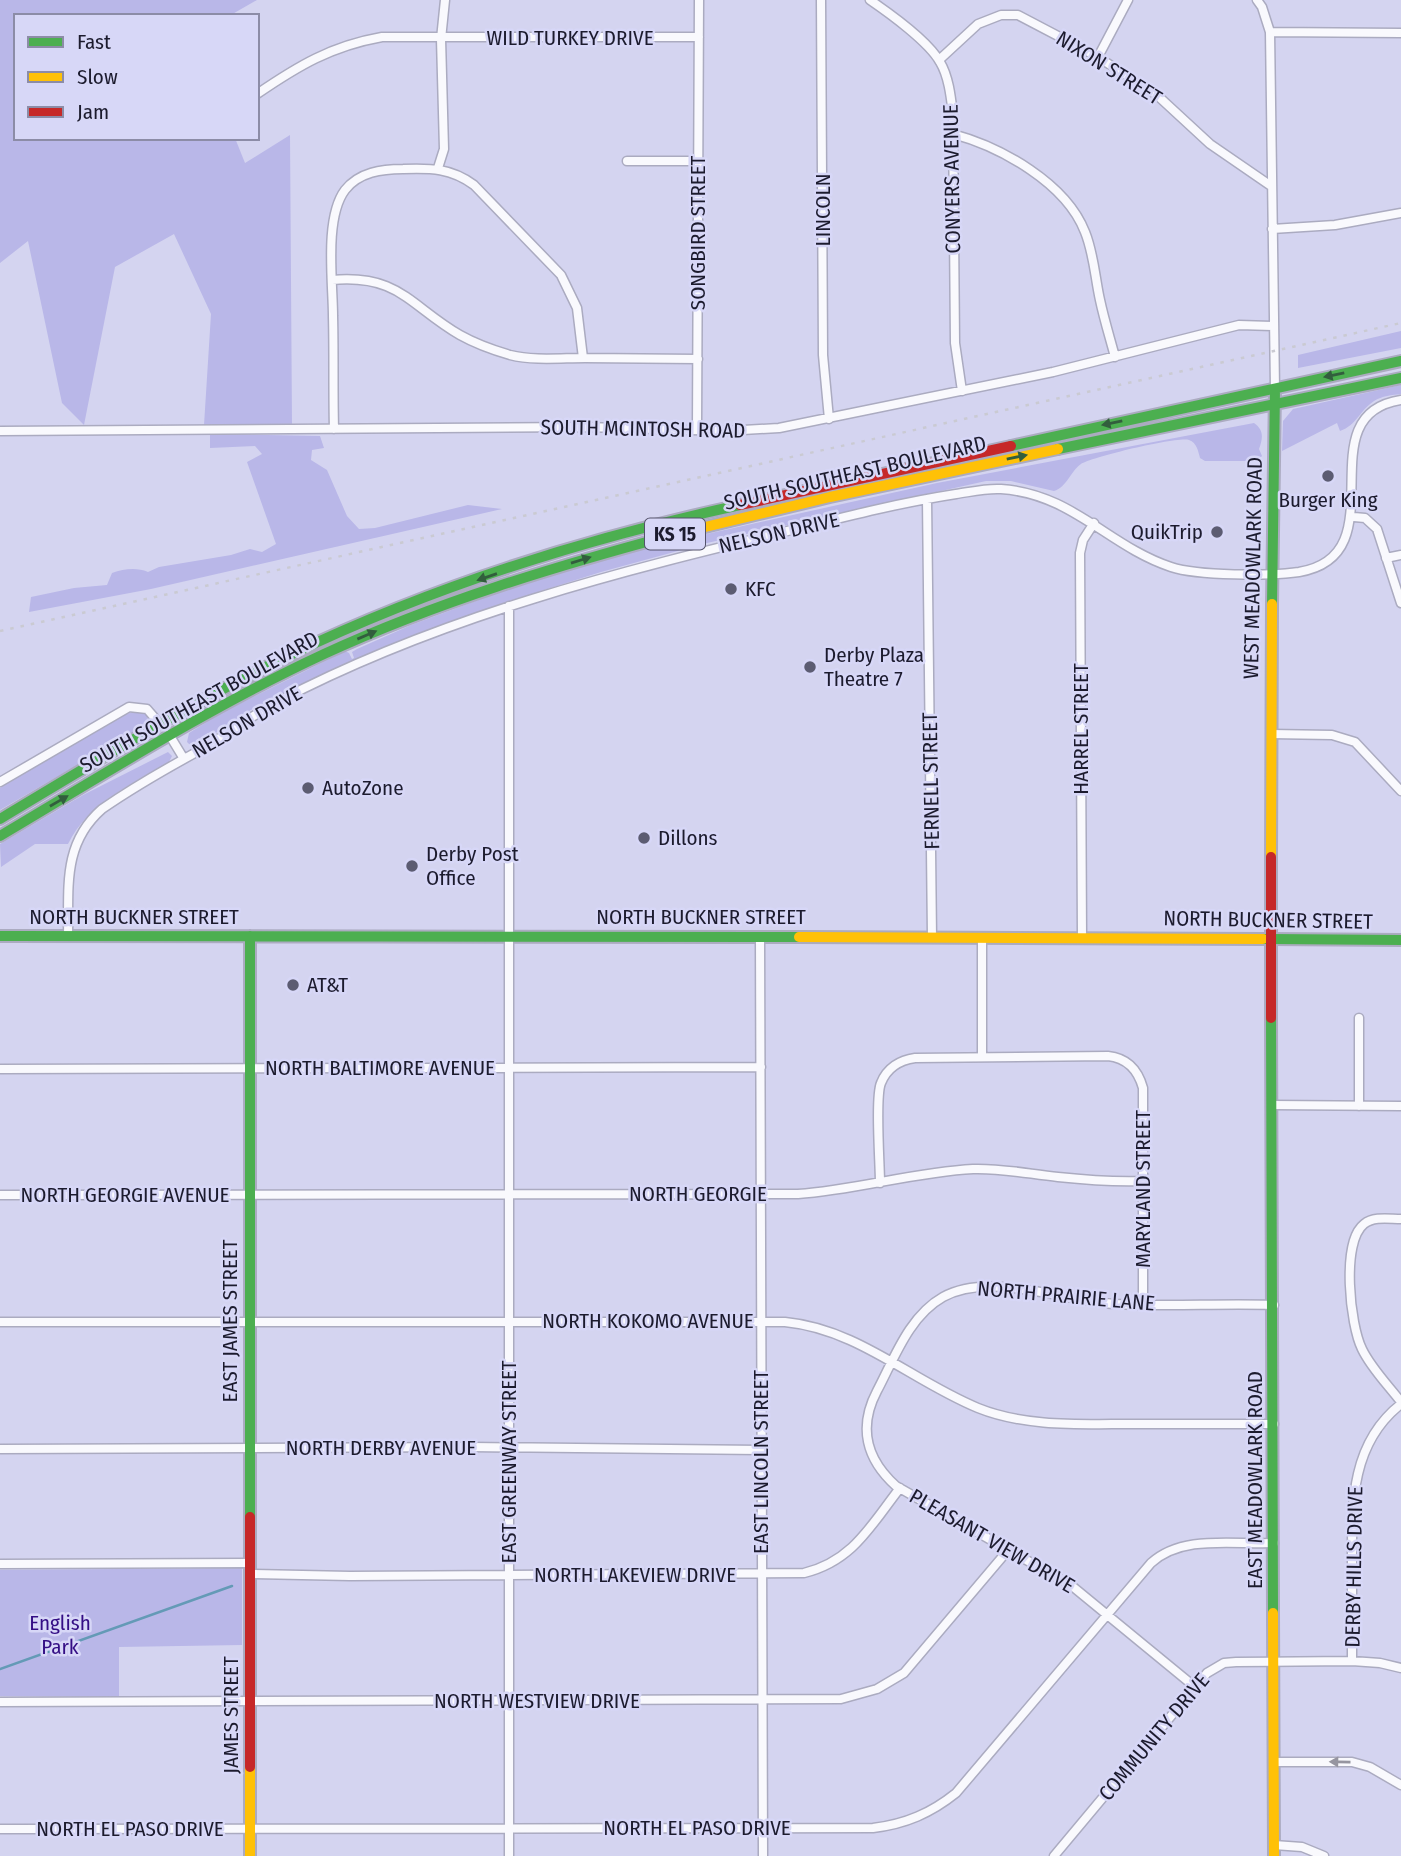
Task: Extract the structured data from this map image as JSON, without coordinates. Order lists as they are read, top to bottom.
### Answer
{
  "streets": {
    "main road": [
      "SOUTH SOUTHEAST BOULEVARD",
      "KS 15",
      "WEST MEADOWLARK ROAD",
      "NORTH BUCKNER STREET",
      "EAST JAMES STREET",
      "EAST MEADOWLARK ROAD",
      "JAMES STREET"
    ],
    "street": [
      "WILD TURKEY DRIVE",
      "NIXON STREET",
      "CONYERS AVENUE",
      "LINCOLN",
      "SONGBIRD STREET",
      "SOUTH MCINTOSH ROAD",
      "NELSON DRIVE",
      "HARREL STREET",
      "FERNELL STREET",
      "NORTH BALTIMORE AVENUE",
      "MARYLAND STREET",
      "NORTH GEORGIE",
      "NORTH GEORGIE AVENUE",
      "NORTH PRAIRIE LANE",
      "NORTH KOKOMO AVENUE",
      "NORTH DERBY AVENUE",
      "EAST GREENWAY STREET",
      "EAST LINCOLN STREET",
      "PLEASANT VIEW DRIVE",
      "DERBY HILLS DRIVE",
      "NORTH LAKEVIEW DRIVE",
      "NORTH WESTVIEW DRIVE",
      "COMMUNITY DRIVE",
      "NORTH EL PASO DRIVE"
    ]
  },
  "crossings": [
    ["WILD TURKEY DRIVE", "SONGBIRD STREET"],
    ["NIXON STREET", "CONYERS AVENUE"],
    ["NIXON STREET", "WEST MEADOWLARK ROAD"],
    ["CONYERS AVENUE", "SOUTH MCINTOSH ROAD"],
    ["LINCOLN", "SOUTH MCINTOSH ROAD"],
    ["SONGBIRD STREET", "SOUTH MCINTOSH ROAD"],
    ["SOUTH MCINTOSH ROAD", "WEST MEADOWLARK ROAD"],
    ["SOUTH SOUTHEAST BOULEVARD", "WEST MEADOWLARK ROAD"],
    ["NELSON DRIVE", "WEST MEADOWLARK ROAD"],
    ["NELSON DRIVE", "HARREL STREET"],
    ["NELSON DRIVE", "FERNELL STREET"],
    ["NELSON DRIVE", "NORTH BUCKNER STREET"],
    ["NELSON DRIVE", "EAST GREENWAY STREET"],
    ["WEST MEADOWLARK ROAD", "NORTH BUCKNER STREET"],
    ["WEST MEADOWLARK ROAD", "EAST MEADOWLARK ROAD"],
    ["HARREL STREET", "NORTH BUCKNER STREET"],
    ["FERNELL STREET", "NORTH BUCKNER STREET"],
    ["NORTH BUCKNER STREET", "EAST JAMES STREET"],
    ["NORTH BUCKNER STREET", "EAST GREENWAY STREET"],
    ["NORTH BUCKNER STREET", "EAST LINCOLN STREET"],
    ["NORTH BALTIMORE AVENUE", "EAST JAMES STREET"],
    ["NORTH BALTIMORE AVENUE", "EAST GREENWAY STREET"],
    ["NORTH BALTIMORE AVENUE", "EAST LINCOLN STREET"],
    ["MARYLAND STREET", "NORTH GEORGIE"],
    ["MARYLAND STREET", "NORTH PRAIRIE LANE"],
    ["NORTH GEORGIE", "NORTH GEORGIE AVENUE"],
    ["NORTH GEORGIE", "EAST JAMES STREET"],
    ["NORTH GEORGIE", "EAST GREENWAY STREET"],
    ["NORTH GEORGIE", "EAST LINCOLN STREET"],
    ["NORTH GEORGIE AVENUE", "EAST JAMES STREET"],
    ["NORTH PRAIRIE LANE", "NORTH KOKOMO AVENUE"],
    ["NORTH PRAIRIE LANE", "EAST MEADOWLARK ROAD"],
    ["NORTH PRAIRIE LANE", "PLEASANT VIEW DRIVE"],
    ["EAST JAMES STREET", "NORTH KOKOMO AVENUE"],
    ["EAST JAMES STREET", "NORTH DERBY AVENUE"],
    ["EAST JAMES STREET", "NORTH LAKEVIEW DRIVE"],
    ["EAST JAMES STREET", "JAMES STREET"],
    ["NORTH KOKOMO AVENUE", "EAST GREENWAY STREET"],
    ["NORTH KOKOMO AVENUE", "EAST LINCOLN STREET"],
    ["NORTH KOKOMO AVENUE", "EAST MEADOWLARK ROAD"],
    ["NORTH KOKOMO AVENUE", "PLEASANT VIEW DRIVE"],
    ["NORTH DERBY AVENUE", "EAST GREENWAY STREET"],
    ["NORTH DERBY AVENUE", "EAST LINCOLN STREET"],
    ["EAST GREENWAY STREET", "NORTH LAKEVIEW DRIVE"],
    ["EAST GREENWAY STREET", "NORTH WESTVIEW DRIVE"],
    ["EAST GREENWAY STREET", "NORTH EL PASO DRIVE"],
    ["EAST LINCOLN STREET", "NORTH LAKEVIEW DRIVE"],
    ["EAST LINCOLN STREET", "NORTH WESTVIEW DRIVE"],
    ["EAST LINCOLN STREET", "NORTH EL PASO DRIVE"],
    ["EAST MEADOWLARK ROAD", "COMMUNITY DRIVE"],
    ["EAST MEADOWLARK ROAD", "NORTH EL PASO DRIVE"],
    ["PLEASANT VIEW DRIVE", "NORTH LAKEVIEW DRIVE"],
    ["PLEASANT VIEW DRIVE", "NORTH WESTVIEW DRIVE"],
    ["PLEASANT VIEW DRIVE", "COMMUNITY DRIVE"],
    ["PLEASANT VIEW DRIVE", "NORTH EL PASO DRIVE"],
    ["DERBY HILLS DRIVE", "COMMUNITY DRIVE"],
    ["NORTH LAKEVIEW DRIVE", "JAMES STREET"],
    ["NORTH WESTVIEW DRIVE", "JAMES STREET"],
    ["JAMES STREET", "NORTH EL PASO DRIVE"]
  ],
  "parks": ["English Park"],
  "places": [
    "Burger King",
    "QuikTrip",
    "KFC",
    "Derby Plaza Theatre 7",
    "AutoZone",
    "Dillons",
    "Derby Post Office",
    "AT&T"
  ],
  "legend": ["Fast", "Slow", "Jam"]
}
